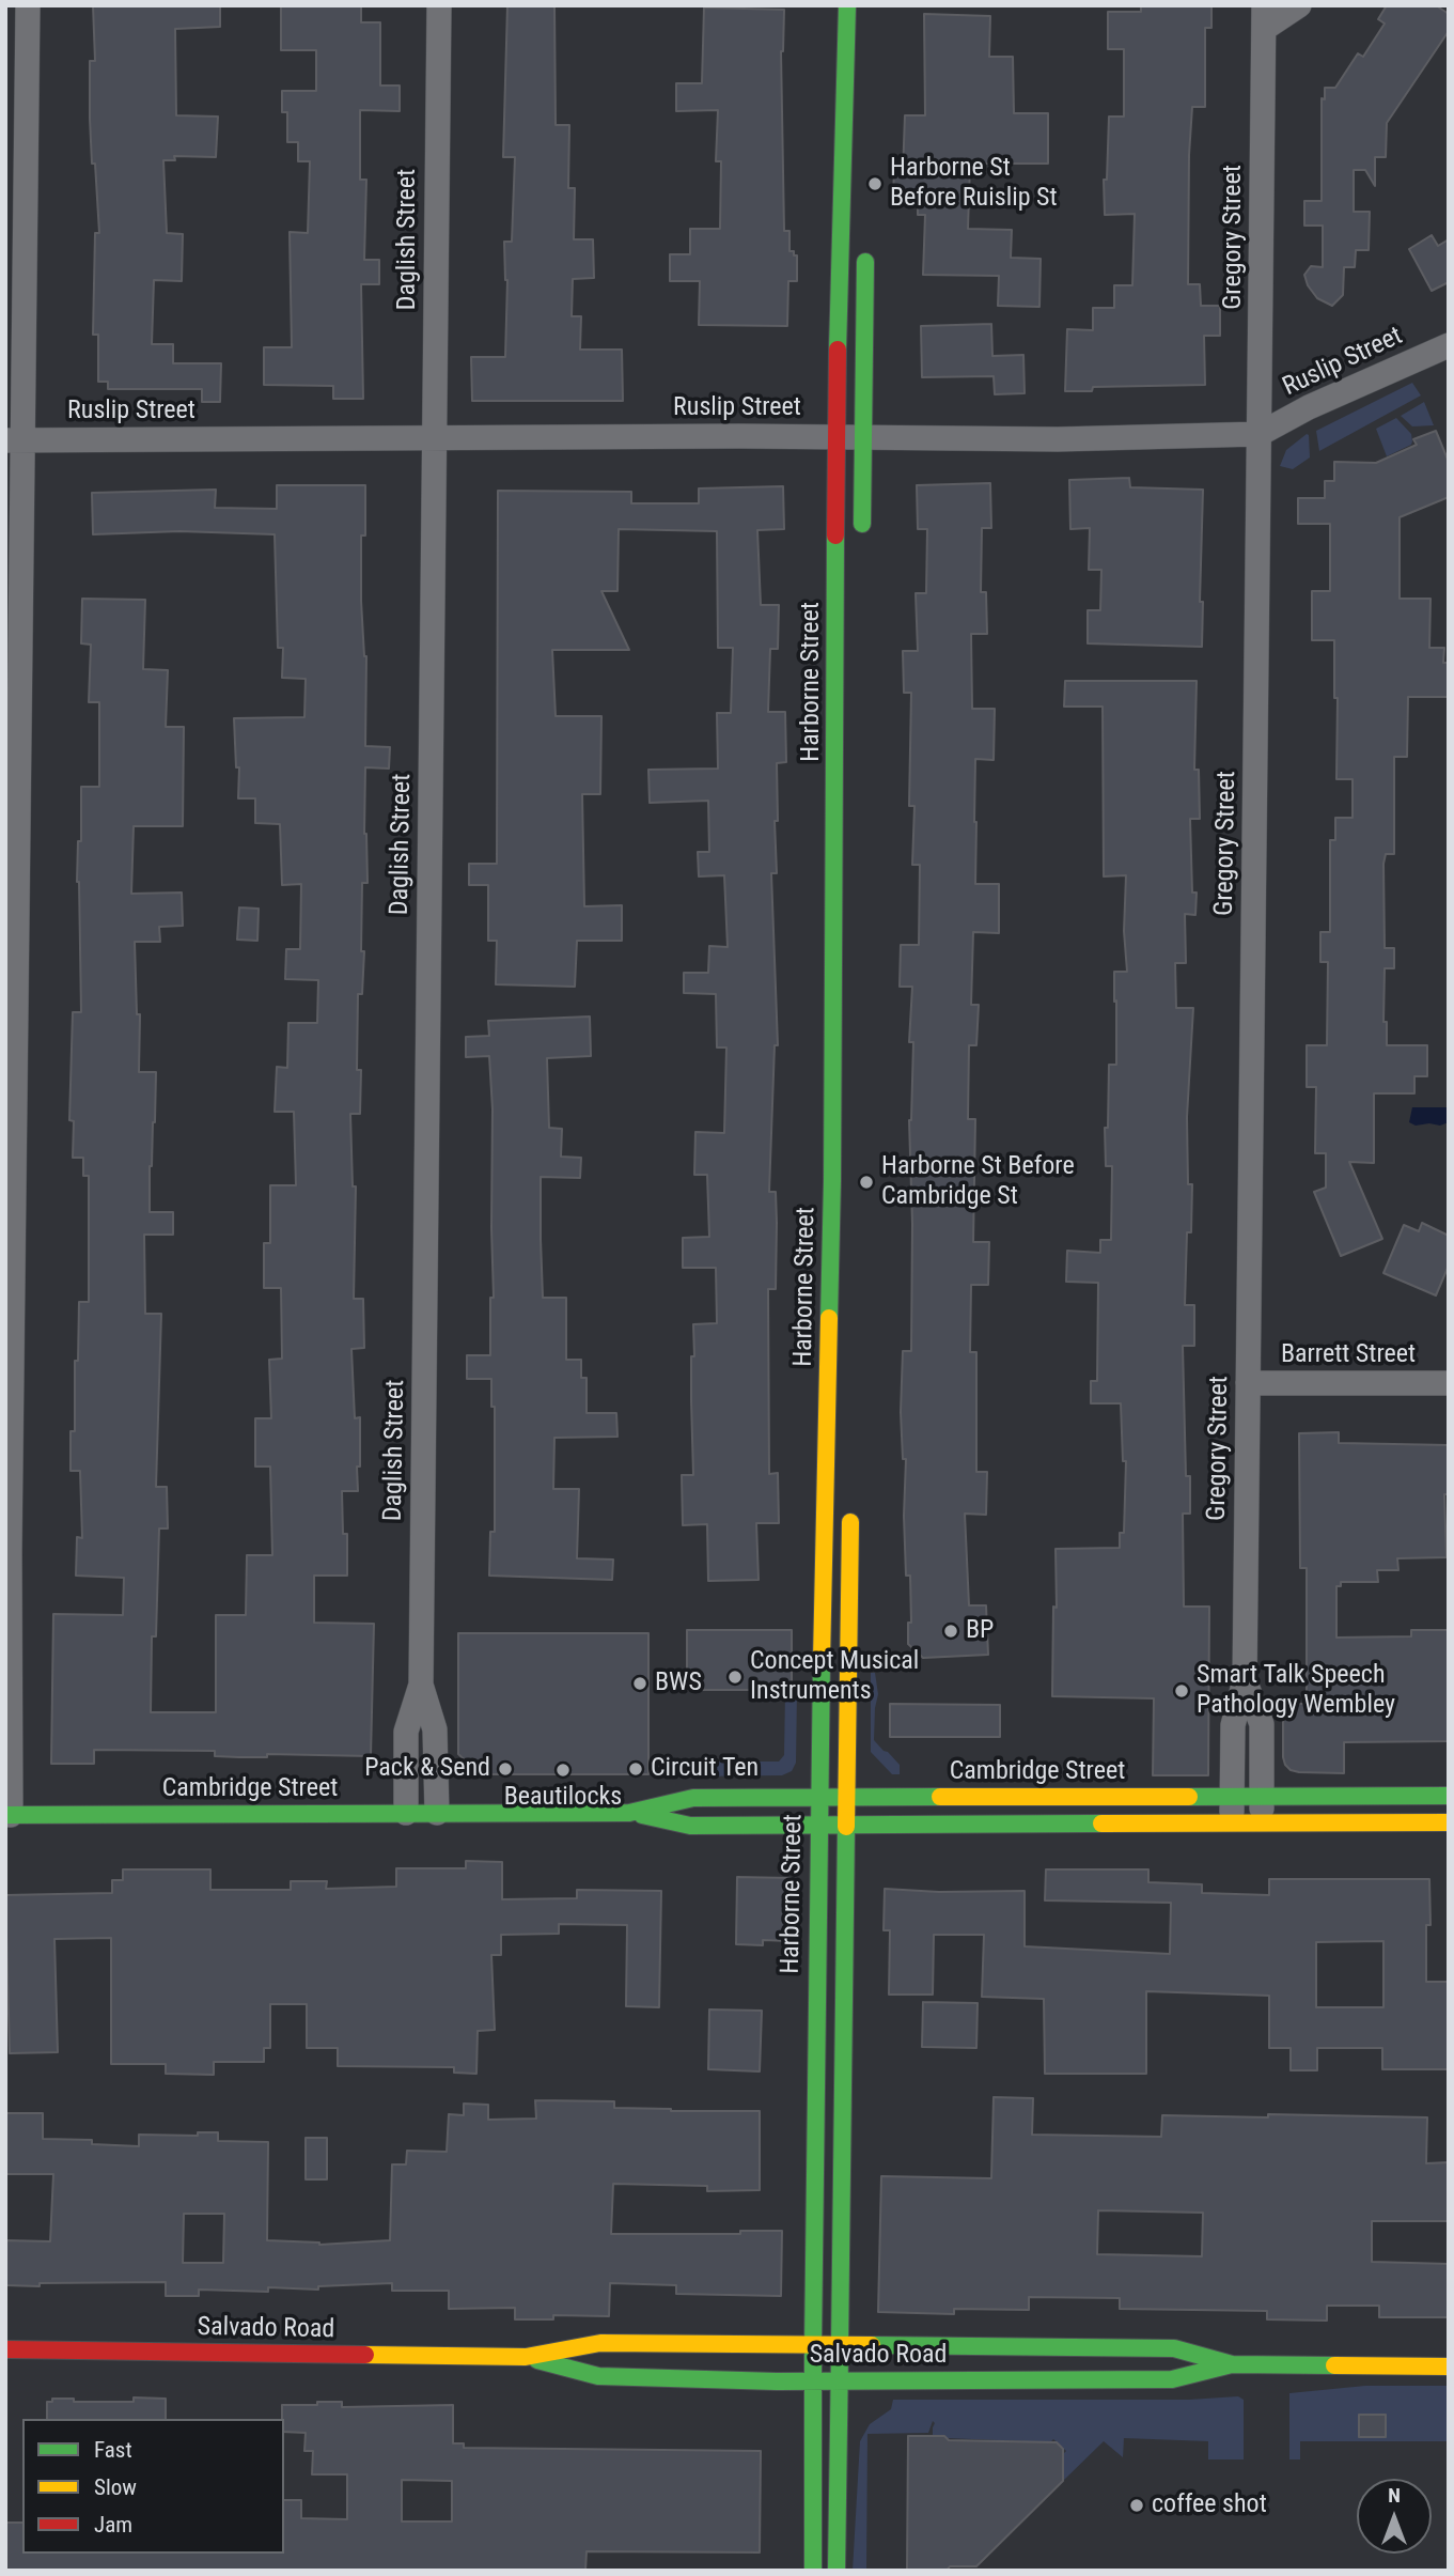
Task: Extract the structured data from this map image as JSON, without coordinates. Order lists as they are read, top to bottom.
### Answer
{
  "streets": {
    "main road": ["Harborne Street", "Cambridge Street", "Salvado Road"],
    "street": [
      "Gregory Street",
      "Daglish Street",
      "Ruslip Street",
      "Barrett Street"
    ]
  },
  "crossings": [
    ["Gregory Street", "Ruslip Street"],
    ["Gregory Street", "Barrett Street"],
    ["Gregory Street", "Cambridge Street"],
    ["Daglish Street", "Ruslip Street"],
    ["Daglish Street", "Cambridge Street"],
    ["Ruslip Street", "Harborne Street"],
    ["Harborne Street", "Cambridge Street"],
    ["Harborne Street", "Salvado Road"]
  ],
  "places": [
    "Harborne St Before Ruislip St",
    "Harborne St Before Cambridge St",
    "BP",
    "Concept Musical Instruments",
    "BWS",
    "Smart Talk Speech Pathology Wembley",
    "Pack & Send",
    "Circuit Ten",
    "Beautilocks",
    "coffee shot"
  ],
  "legend": ["Fast", "Slow", "Jam"],
  "north": "top"
}
